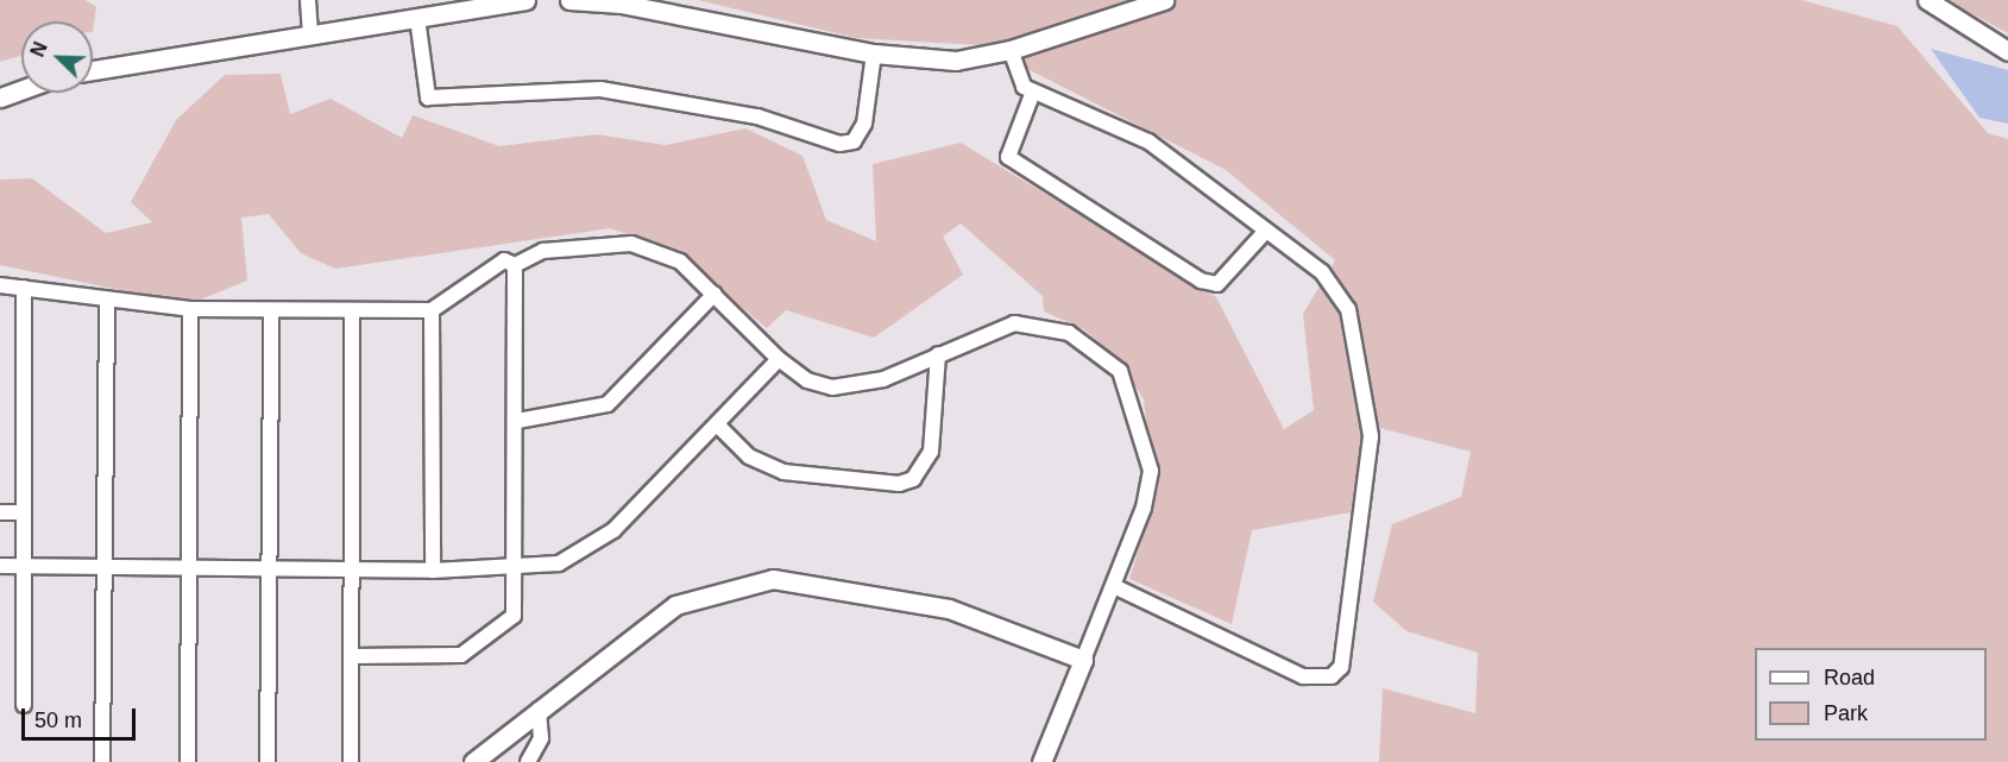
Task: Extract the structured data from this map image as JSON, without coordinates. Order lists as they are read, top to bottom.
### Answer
{
  "legend": ["Road", "Park"],
  "scale_bar": "50 m",
  "north": "top left"
}
